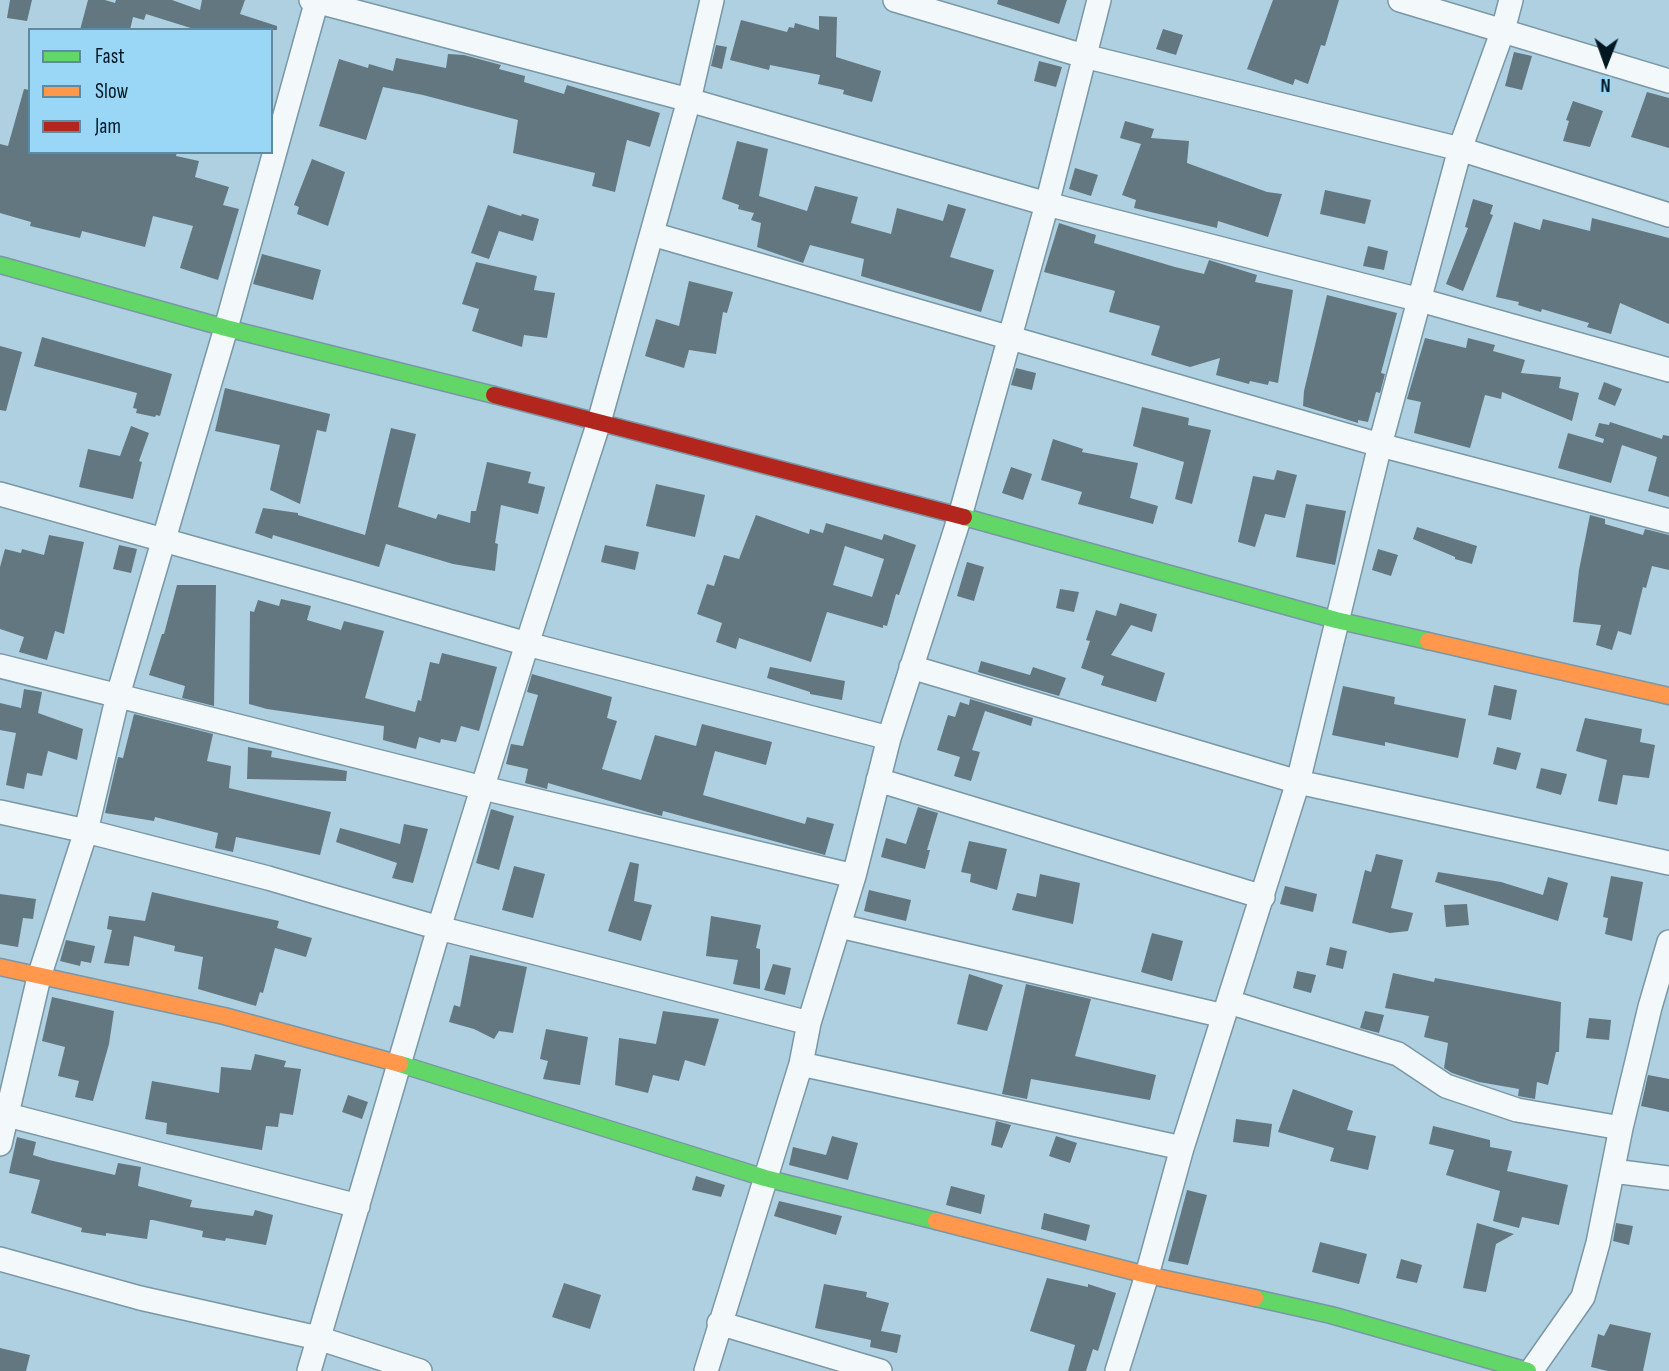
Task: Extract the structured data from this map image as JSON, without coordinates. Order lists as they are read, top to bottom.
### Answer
{
  "legend": ["Fast", "Slow", "Jam"],
  "north": "bottom"
}
